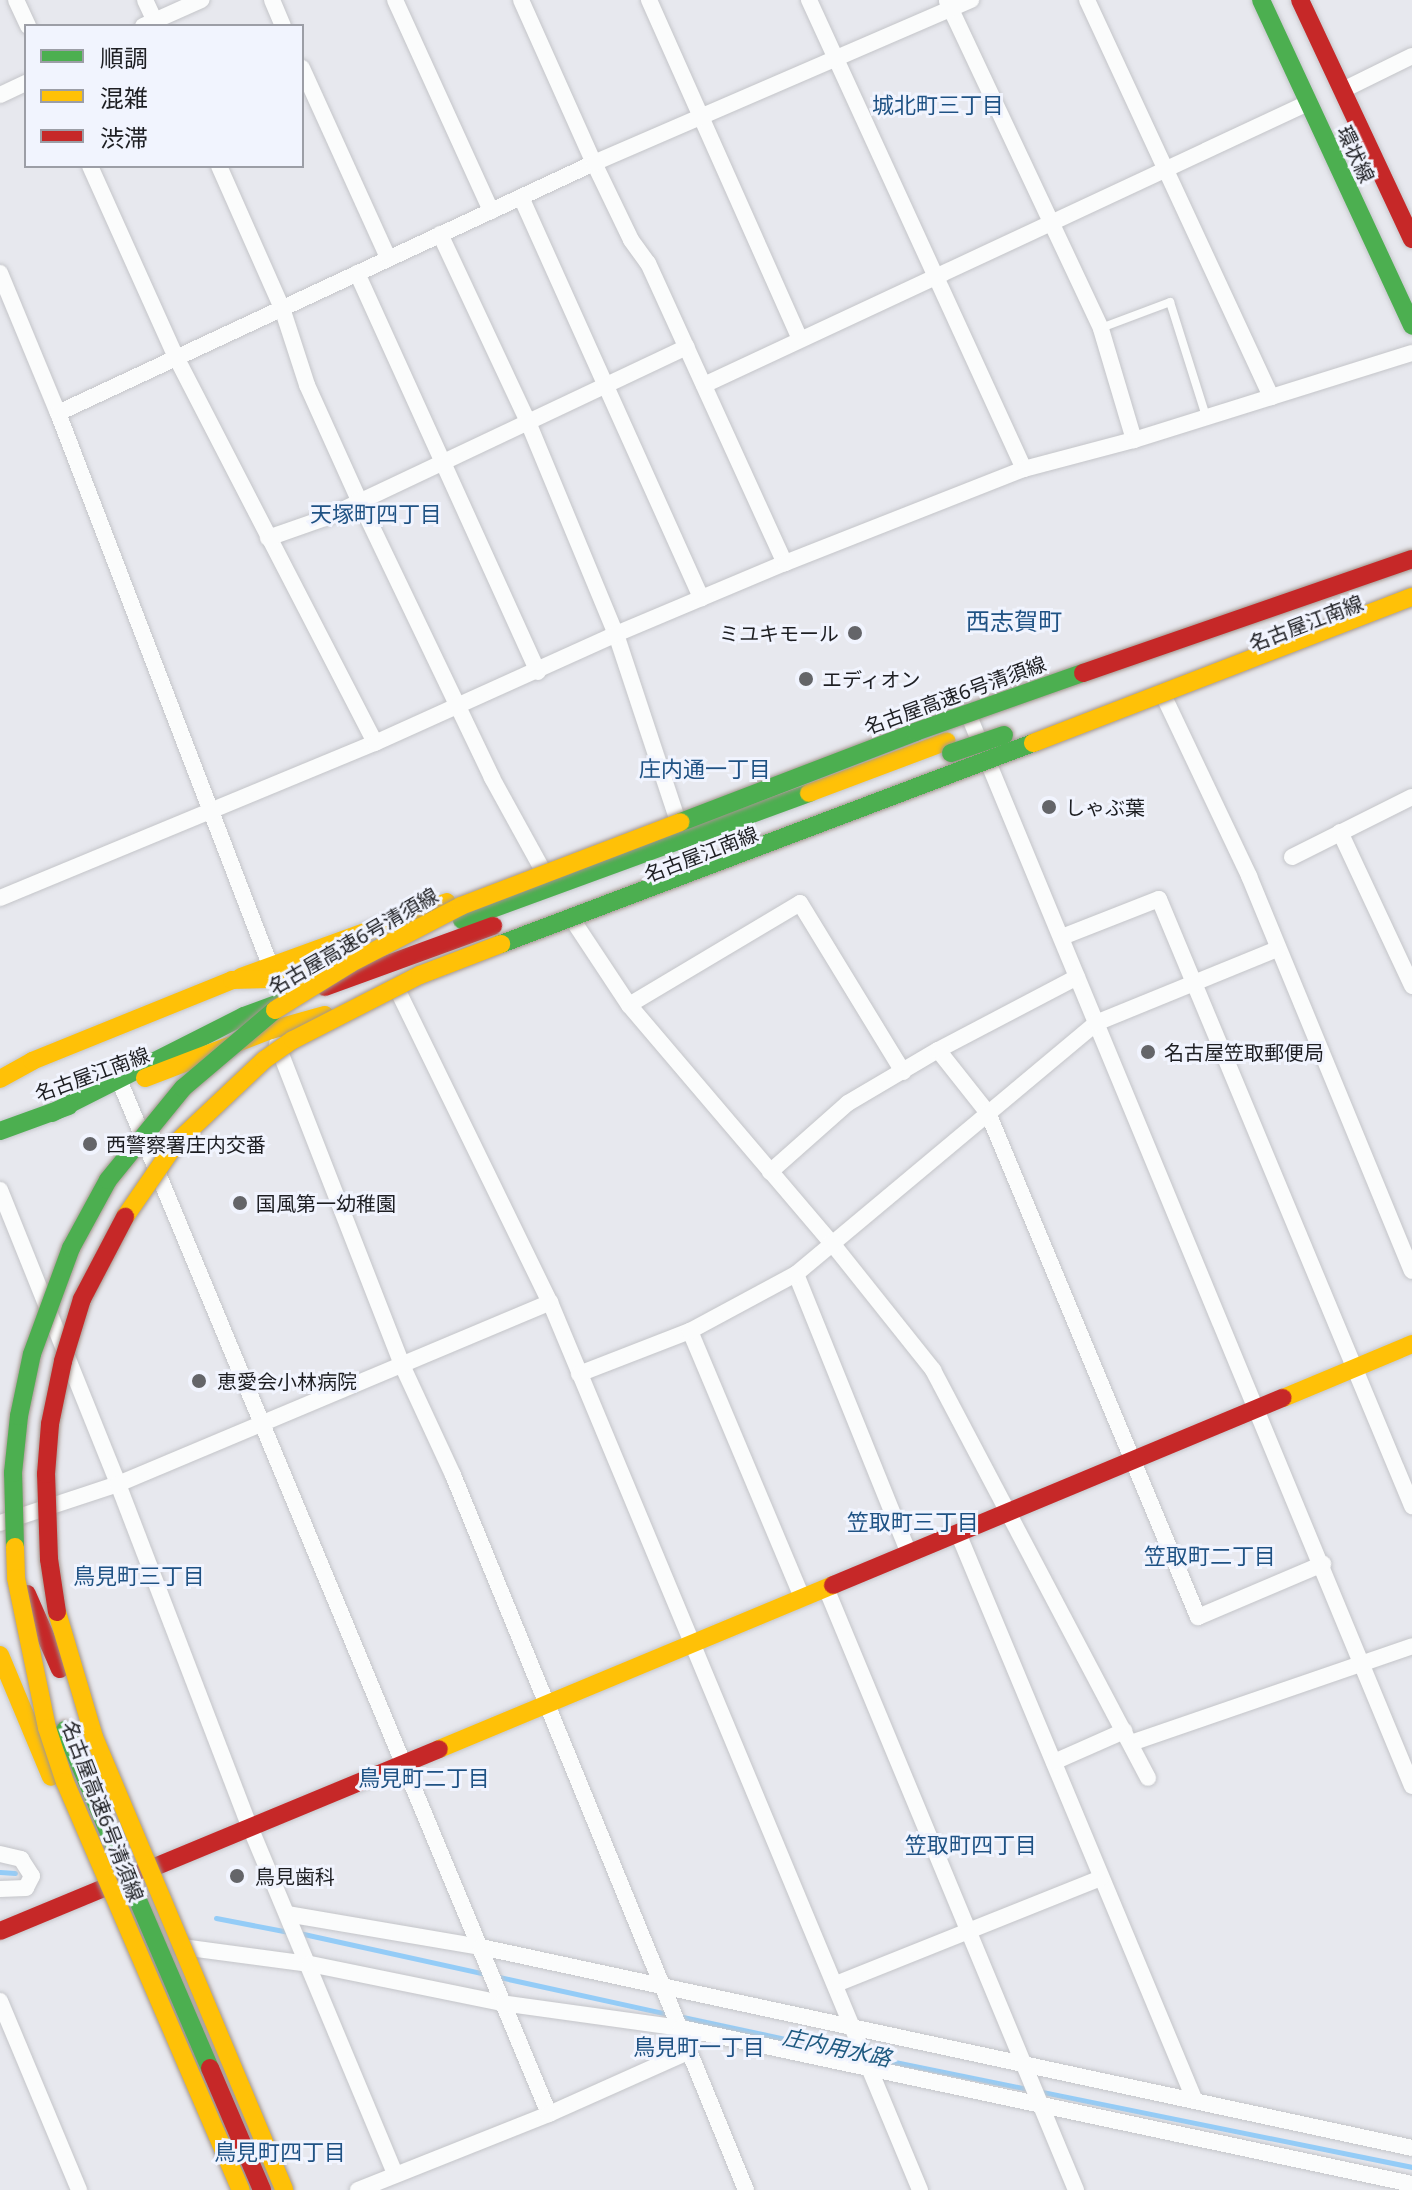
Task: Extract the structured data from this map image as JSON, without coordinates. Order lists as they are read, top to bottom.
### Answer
{
  "streets": {
    "main road": ["環状線", "名古屋江南線", "名古屋高速6号清須線"]
  },
  "districts": [
    "城北町三丁目",
    "天塚町四丁目",
    "西志賀町",
    "庄内通一丁目",
    "笠取町三丁目",
    "笠取町二丁目",
    "鳥見町三丁目",
    "鳥見町二丁目",
    "笠取町四丁目",
    "鳥見町一丁目",
    "鳥見町四丁目"
  ],
  "water": ["庄内用水路"],
  "places": [
    "ミユキモール",
    "エディオン",
    "しゃぶ葉",
    "名古屋笠取郵便局",
    "西警察署庄内交番",
    "国風第一幼稚園",
    "恵愛会小林病院",
    "鳥見歯科"
  ],
  "legend": ["順調", "混雑", "渋滞"]
}
